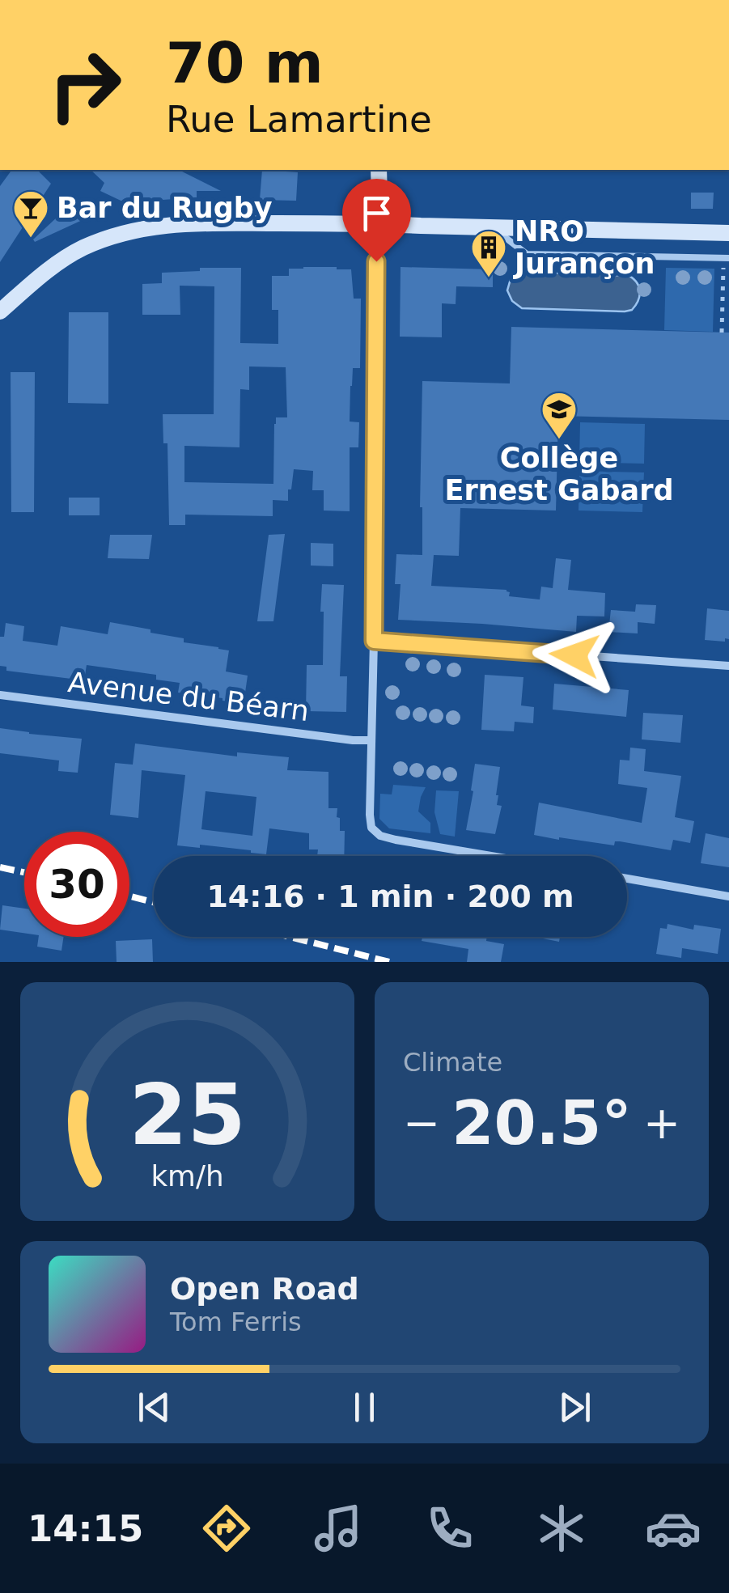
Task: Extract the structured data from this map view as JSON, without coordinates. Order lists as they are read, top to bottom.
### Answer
{
  "streets": {
    "street": ["Avenue du Béarn"]
  },
  "places": {
    "bar": ["Bar du Rugby"],
    "building": ["NRO Jurançon"],
    "school or university": ["Collège Ernest Gabard"]
  },
  "page": {
    "turn": ["70 m", "Rue Lamartine"],
    "limit": "30",
    "trip": "14:16 · 1 min · 200 m",
    "tile": "Climate",
    "heat": ["−", "20.5°", "+"],
    "song": ["Open Road", "Tom Ferris"],
    "tabs": "14:15",
    "gauge": ["25", "km/h"]
  }
}
